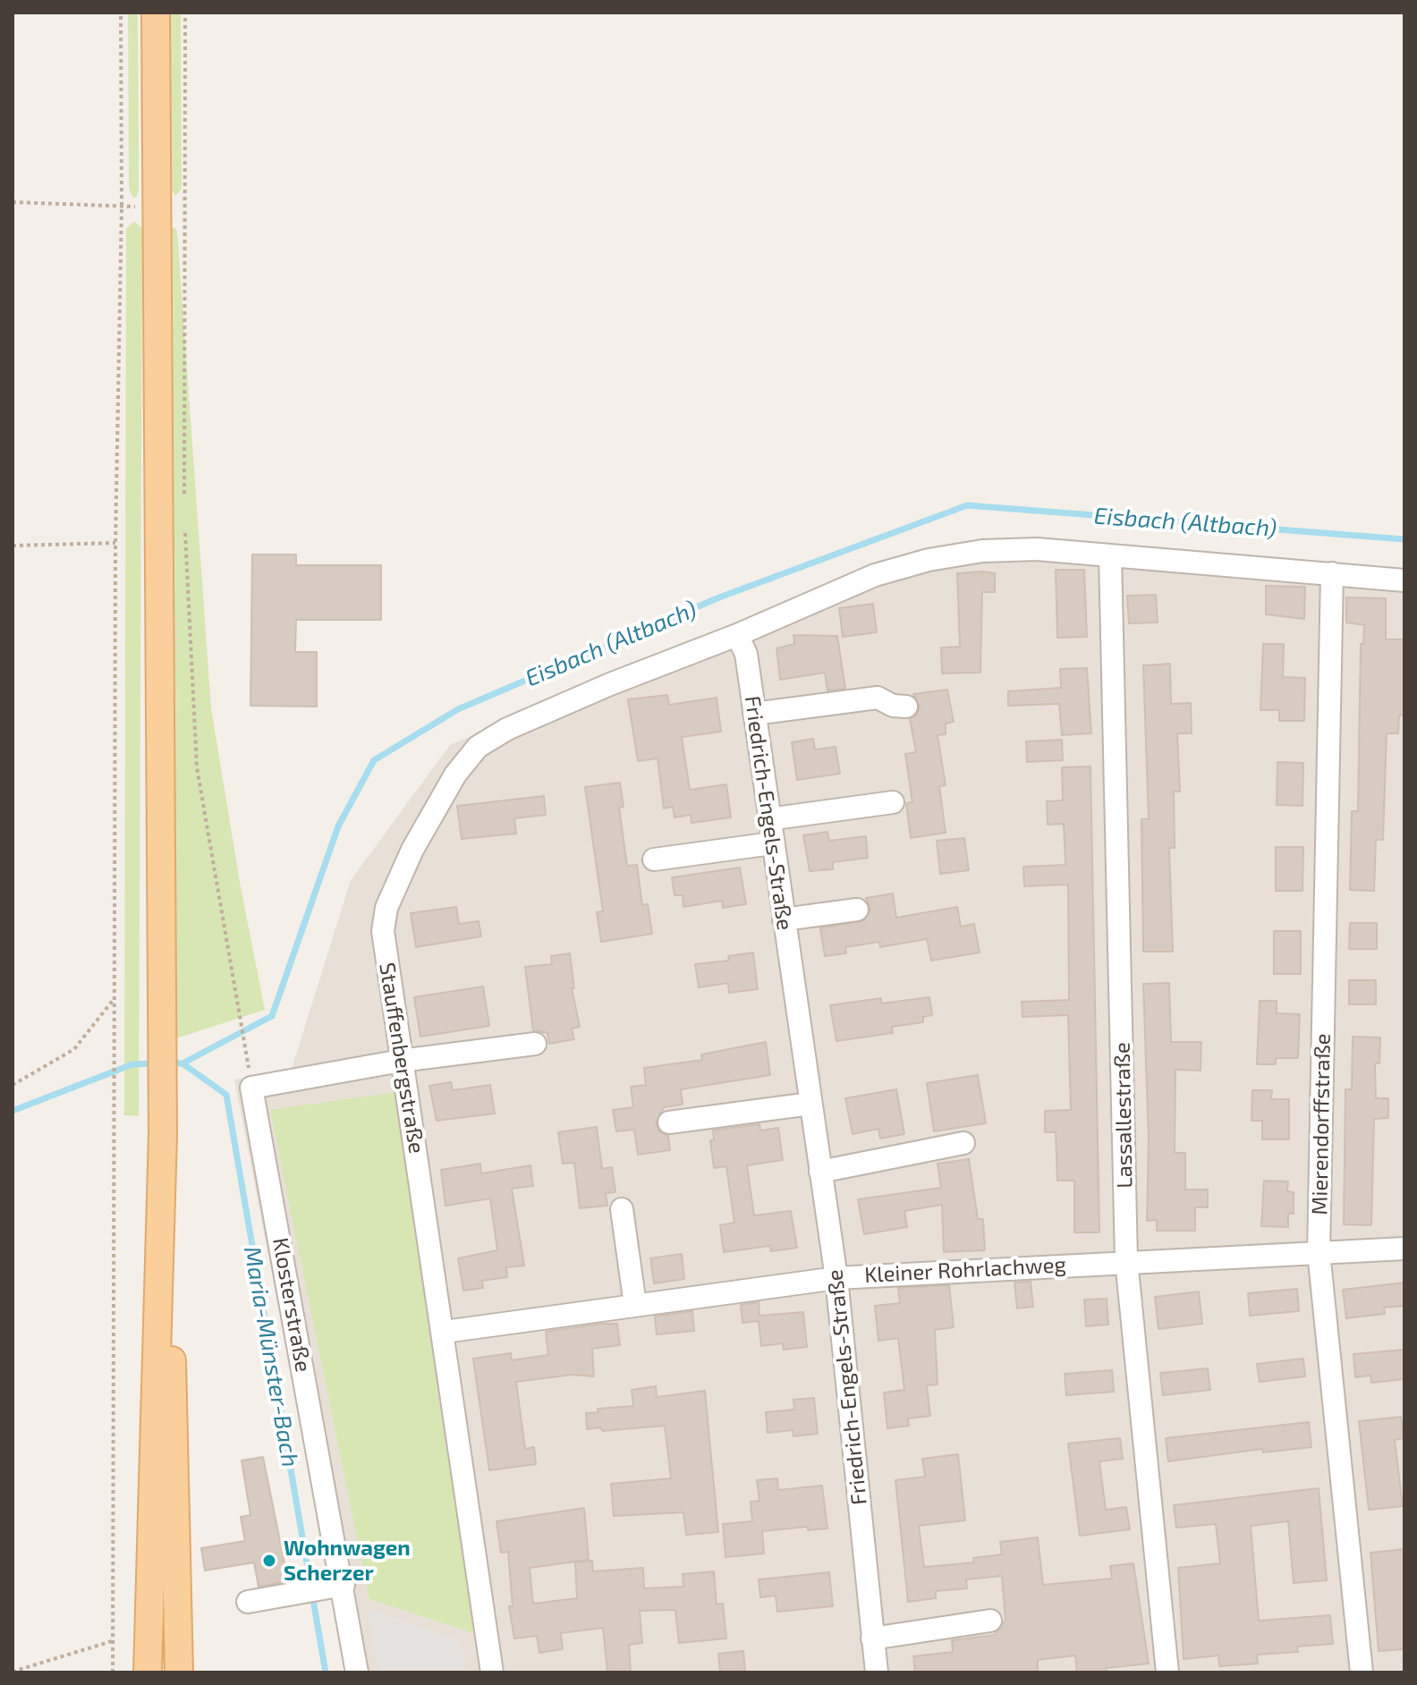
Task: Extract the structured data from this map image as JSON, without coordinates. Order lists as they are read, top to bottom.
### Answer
{
  "streets": {
    "street": [
      "Friedrich-Engels-Straße",
      "Stauffenbergstraße",
      "Lassallestraße",
      "Mierendorffstraße",
      "Kleiner Rohrlachweg",
      "Klosterstraße"
    ]
  },
  "crossings": [
    ["Friedrich-Engels-Straße", "Stauffenbergstraße"],
    ["Friedrich-Engels-Straße", "Kleiner Rohrlachweg"],
    ["Stauffenbergstraße", "Kleiner Rohrlachweg"],
    ["Stauffenbergstraße", "Klosterstraße"],
    ["Lassallestraße", "Kleiner Rohrlachweg"],
    ["Mierendorffstraße", "Kleiner Rohrlachweg"]
  ],
  "water": ["Eisbach (Altbach)", "Maria-Münster-Bach"],
  "places": ["Wohnwagen Scherzer"]
}
